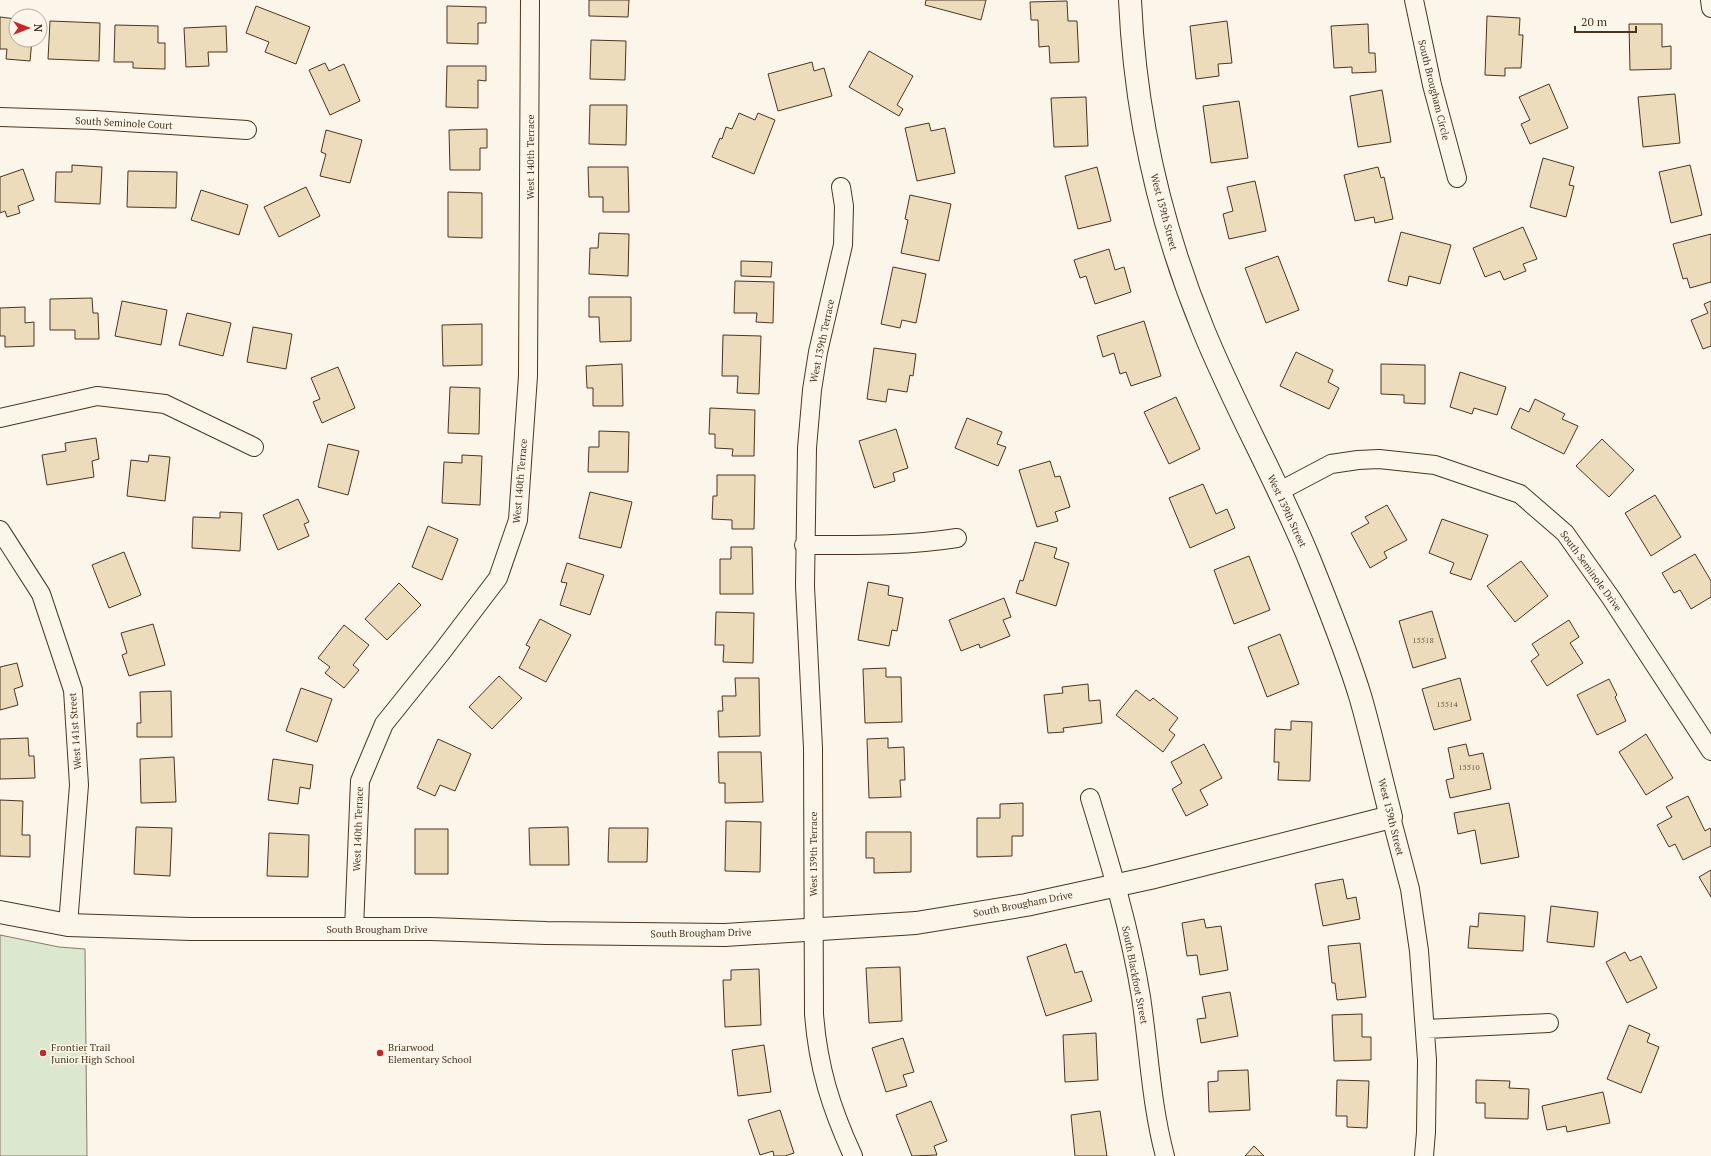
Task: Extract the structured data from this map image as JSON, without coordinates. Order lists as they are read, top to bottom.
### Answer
{
  "streets": {
    "street": [
      "South Brougham Circle",
      "South Seminole Court",
      "West 140th Terrace",
      "West 139th Street",
      "West 139th Terrace",
      "South Seminole Drive",
      "West 141st Street",
      "South Brougham Drive",
      "South Blackfoot Street"
    ]
  },
  "crossings": [
    ["West 140th Terrace", "South Brougham Drive"],
    ["West 139th Street", "South Seminole Drive"],
    ["West 139th Street", "South Brougham Drive"],
    ["West 139th Terrace", "South Brougham Drive"],
    ["West 141st Street", "South Brougham Drive"],
    ["South Brougham Drive", "South Blackfoot Street"]
  ],
  "places": ["Frontier Trail Junior High School", "Briarwood Elementary School"],
  "house_numbers": ["15518", "15514", "15510"],
  "scale_bar": "20 m",
  "north": "right"
}
